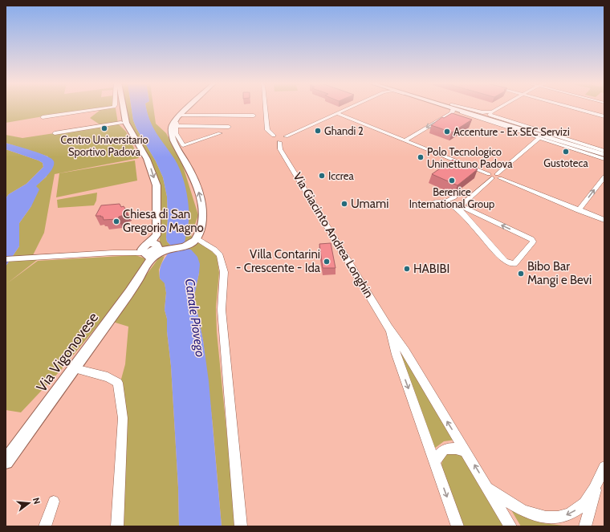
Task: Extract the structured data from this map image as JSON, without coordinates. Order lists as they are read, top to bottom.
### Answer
{
  "streets": {
    "main road": ["Via Vigonovese"],
    "street": ["Via Giacinto Andrea Longhin"]
  },
  "water": ["Canale Piovego"],
  "places": [
    "Centro Universitario Sportivo Padova",
    "Ghandi 2",
    "Accenture - Ex SEC Servizi",
    "Gustoteca",
    "Polo Tecnologico Uninettuno Padova",
    "Iccrea",
    "Berenice International Group",
    "Umami",
    "Chiesa di San Gregorio Magno",
    "Villa Contarini - Crescente - Ida",
    "HABIBI",
    "Bibo Bar Mangi e Bevi"
  ],
  "north": "right"
}
